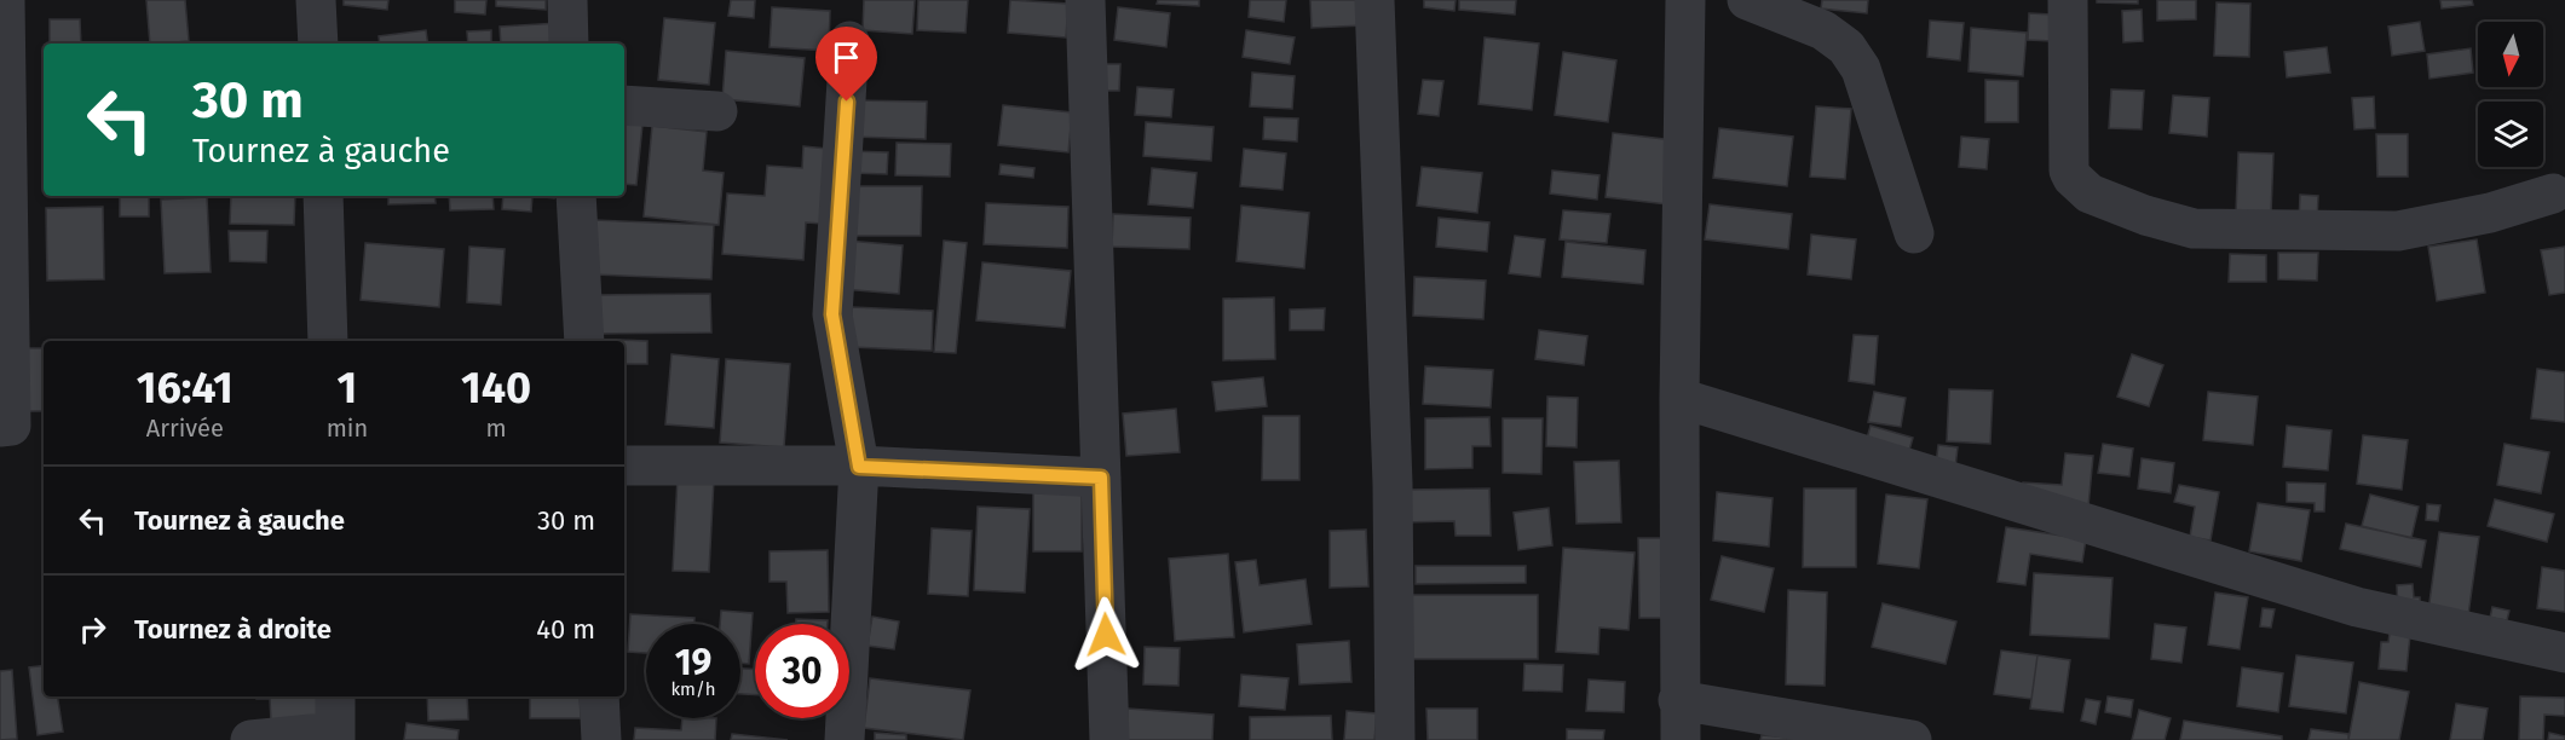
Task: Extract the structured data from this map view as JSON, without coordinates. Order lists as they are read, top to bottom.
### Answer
{
  "north": "bottom",
  "page": {
    "turn": ["30 m", "Tournez à gauche"],
    "eta": [
      "16:41",
      "Arrivée",
      "1",
      "min",
      "140",
      "m"
    ],
    "list": [
      {
        "name": "Tournez à gauche",
        "value": "30 m"
      },
      {
        "name": "Tournez à droite",
        "value": "40 m"
      }
    ],
    "speed": "19 km/h",
    "limit": "30"
  }
}
